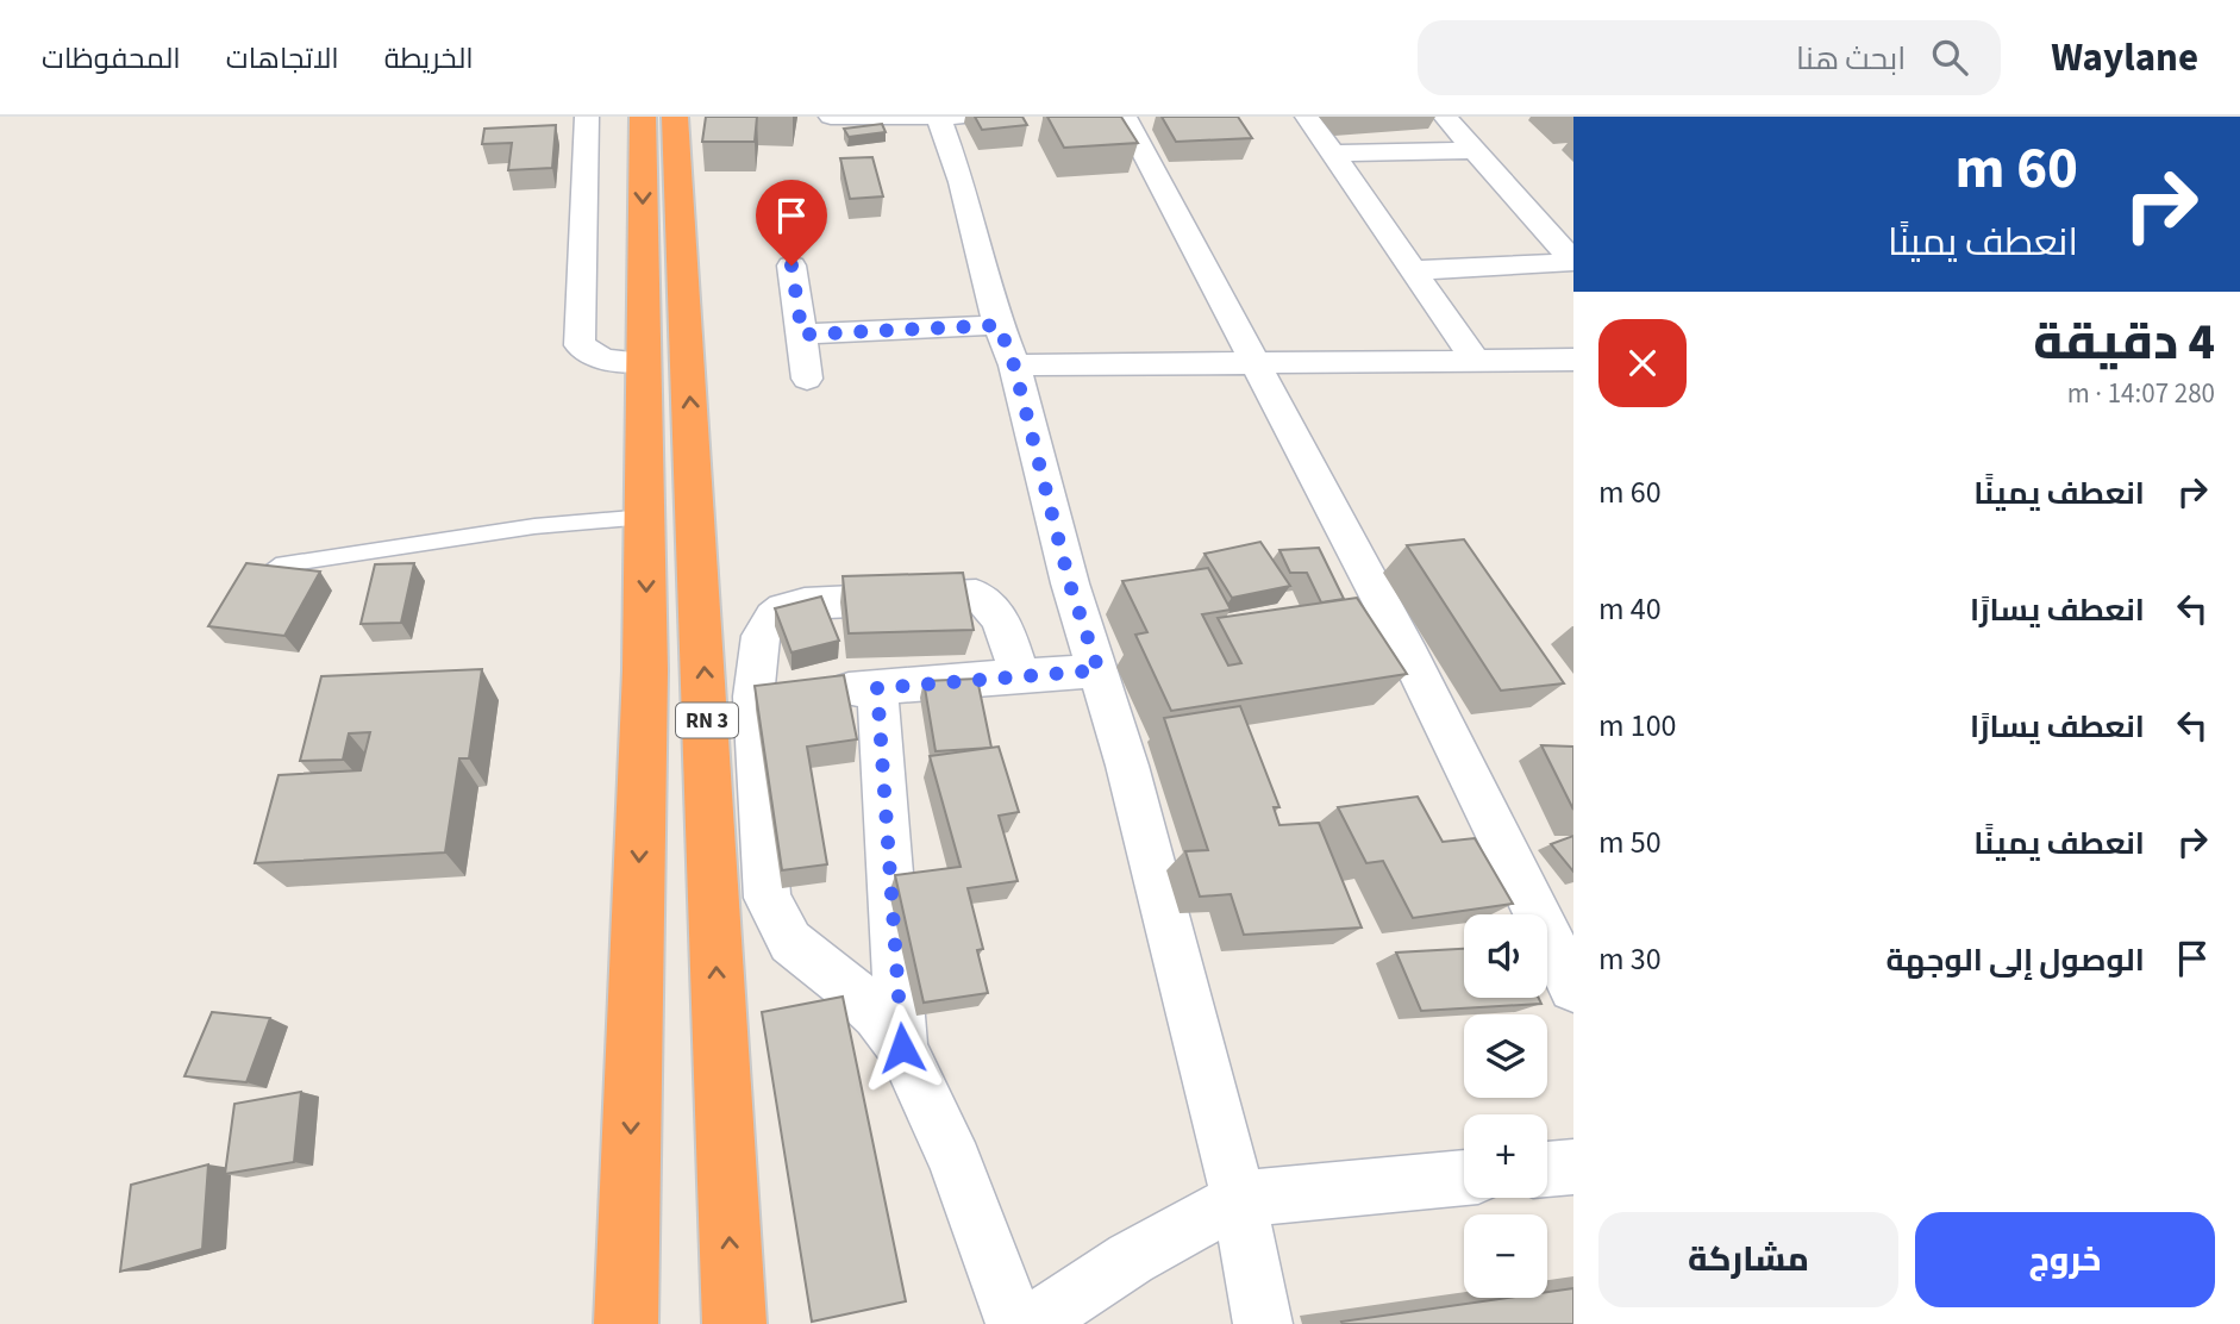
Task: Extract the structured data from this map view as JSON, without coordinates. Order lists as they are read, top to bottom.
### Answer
{
  "streets": {
    "highway": ["RN 3"]
  },
  "page": {
    "header": "Waylane",
    "search": "ابحث هنا",
    "nav": ["الخريطة", "الاتجاهات", "المحفوظات"],
    "turn": ["60 m", "انعطف يمينًا"],
    "heading": ["4 دقيقة", "280 m · 14:07"],
    "list": [
      {
        "name": "انعطف يمينًا",
        "value": "60 m"
      },
      {
        "name": "انعطف يسارًا",
        "value": "40 m"
      },
      {
        "name": "انعطف يسارًا",
        "value": "100 m"
      },
      {
        "name": "انعطف يمينًا",
        "value": "50 m"
      },
      {
        "name": "الوصول إلى الوجهة",
        "value": "30 m"
      }
    ],
    "map_buttons": ["+", "−"],
    "buttons": ["خروج", "مشاركة"]
  }
}
